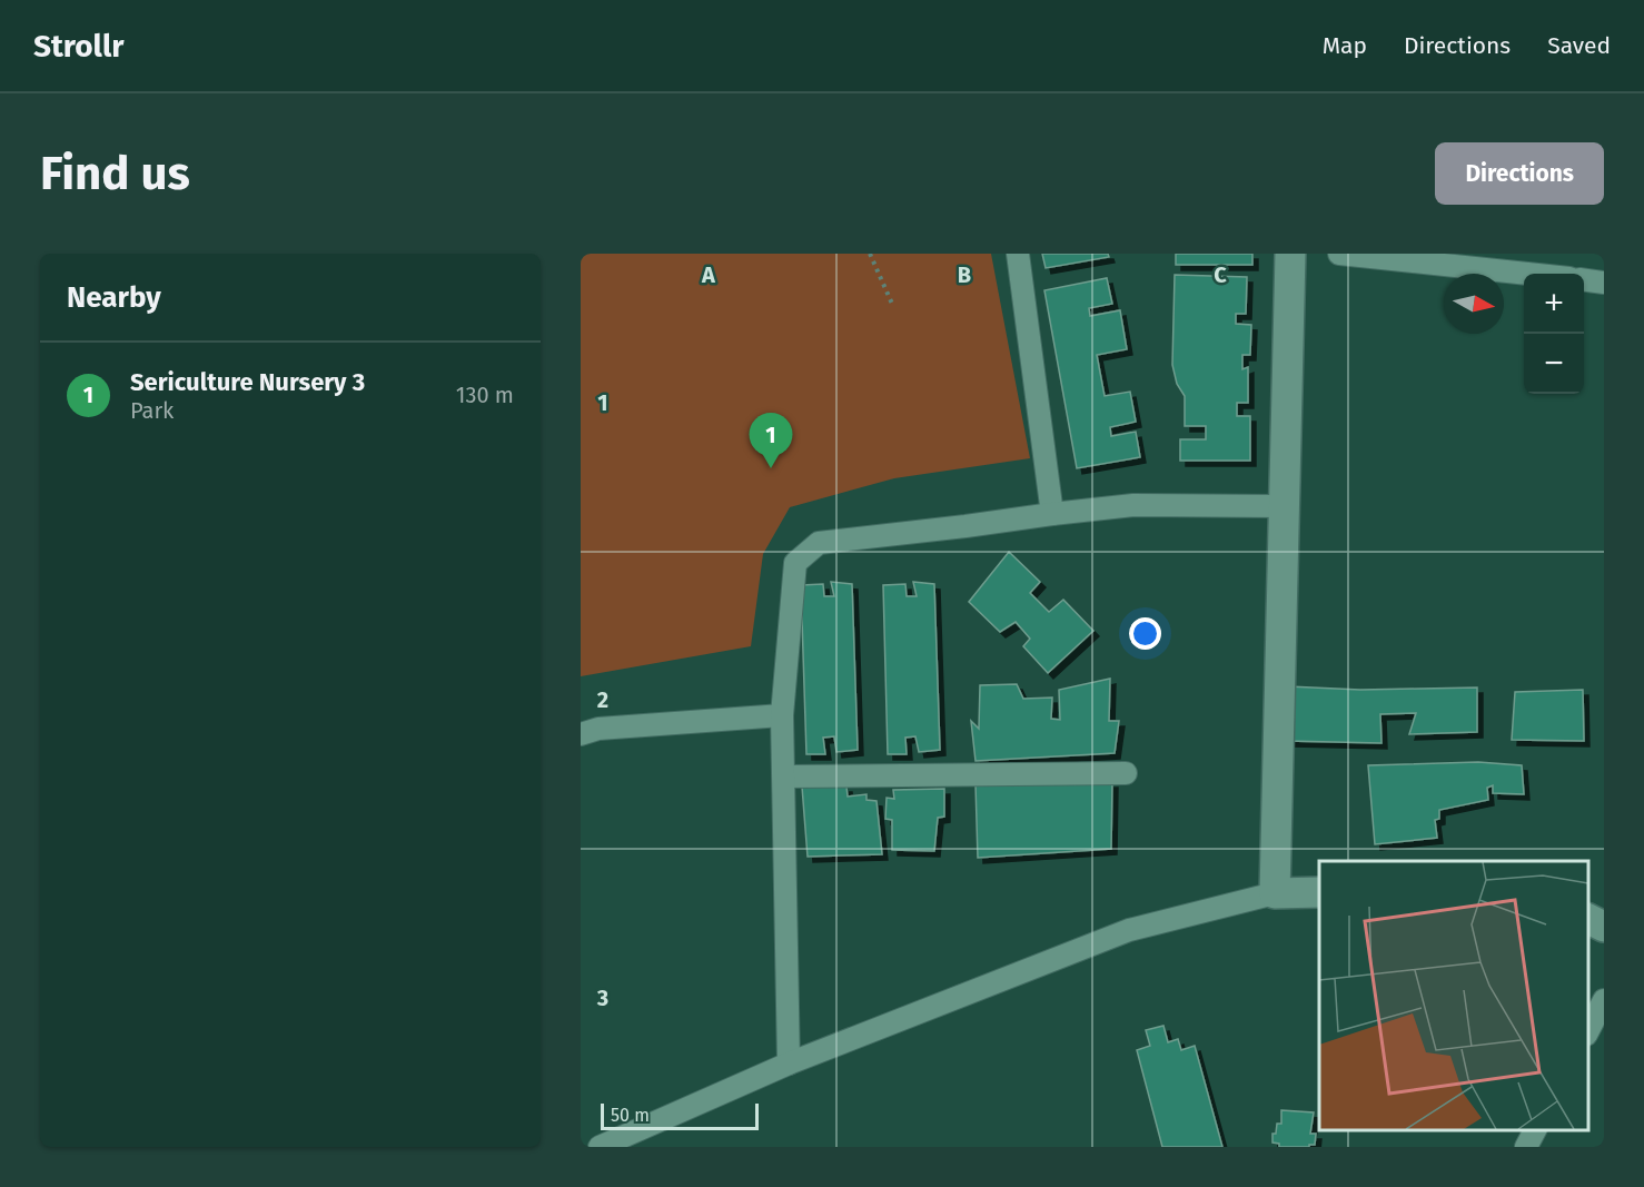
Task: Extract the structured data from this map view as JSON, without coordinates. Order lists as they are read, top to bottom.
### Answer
{
  "scale_bar": "50 m",
  "north": "right",
  "page": {
    "header": "Strollr",
    "nav": ["Map", "Directions", "Saved"],
    "buttons": "Directions",
    "title": "Find us",
    "heading": "Nearby",
    "map_buttons": ["+", "−"],
    "list": [
      {
        "mark": "1",
        "name": "Sericulture Nursery 3",
        "note": "Park",
        "value": "130 m"
      }
    ],
    "pins": "1",
    "scale": "50 m"
  },
  "grid": {
    "columns": ["A", "B", "C"],
    "rows": ["1", "2", "3"]
  }
}
